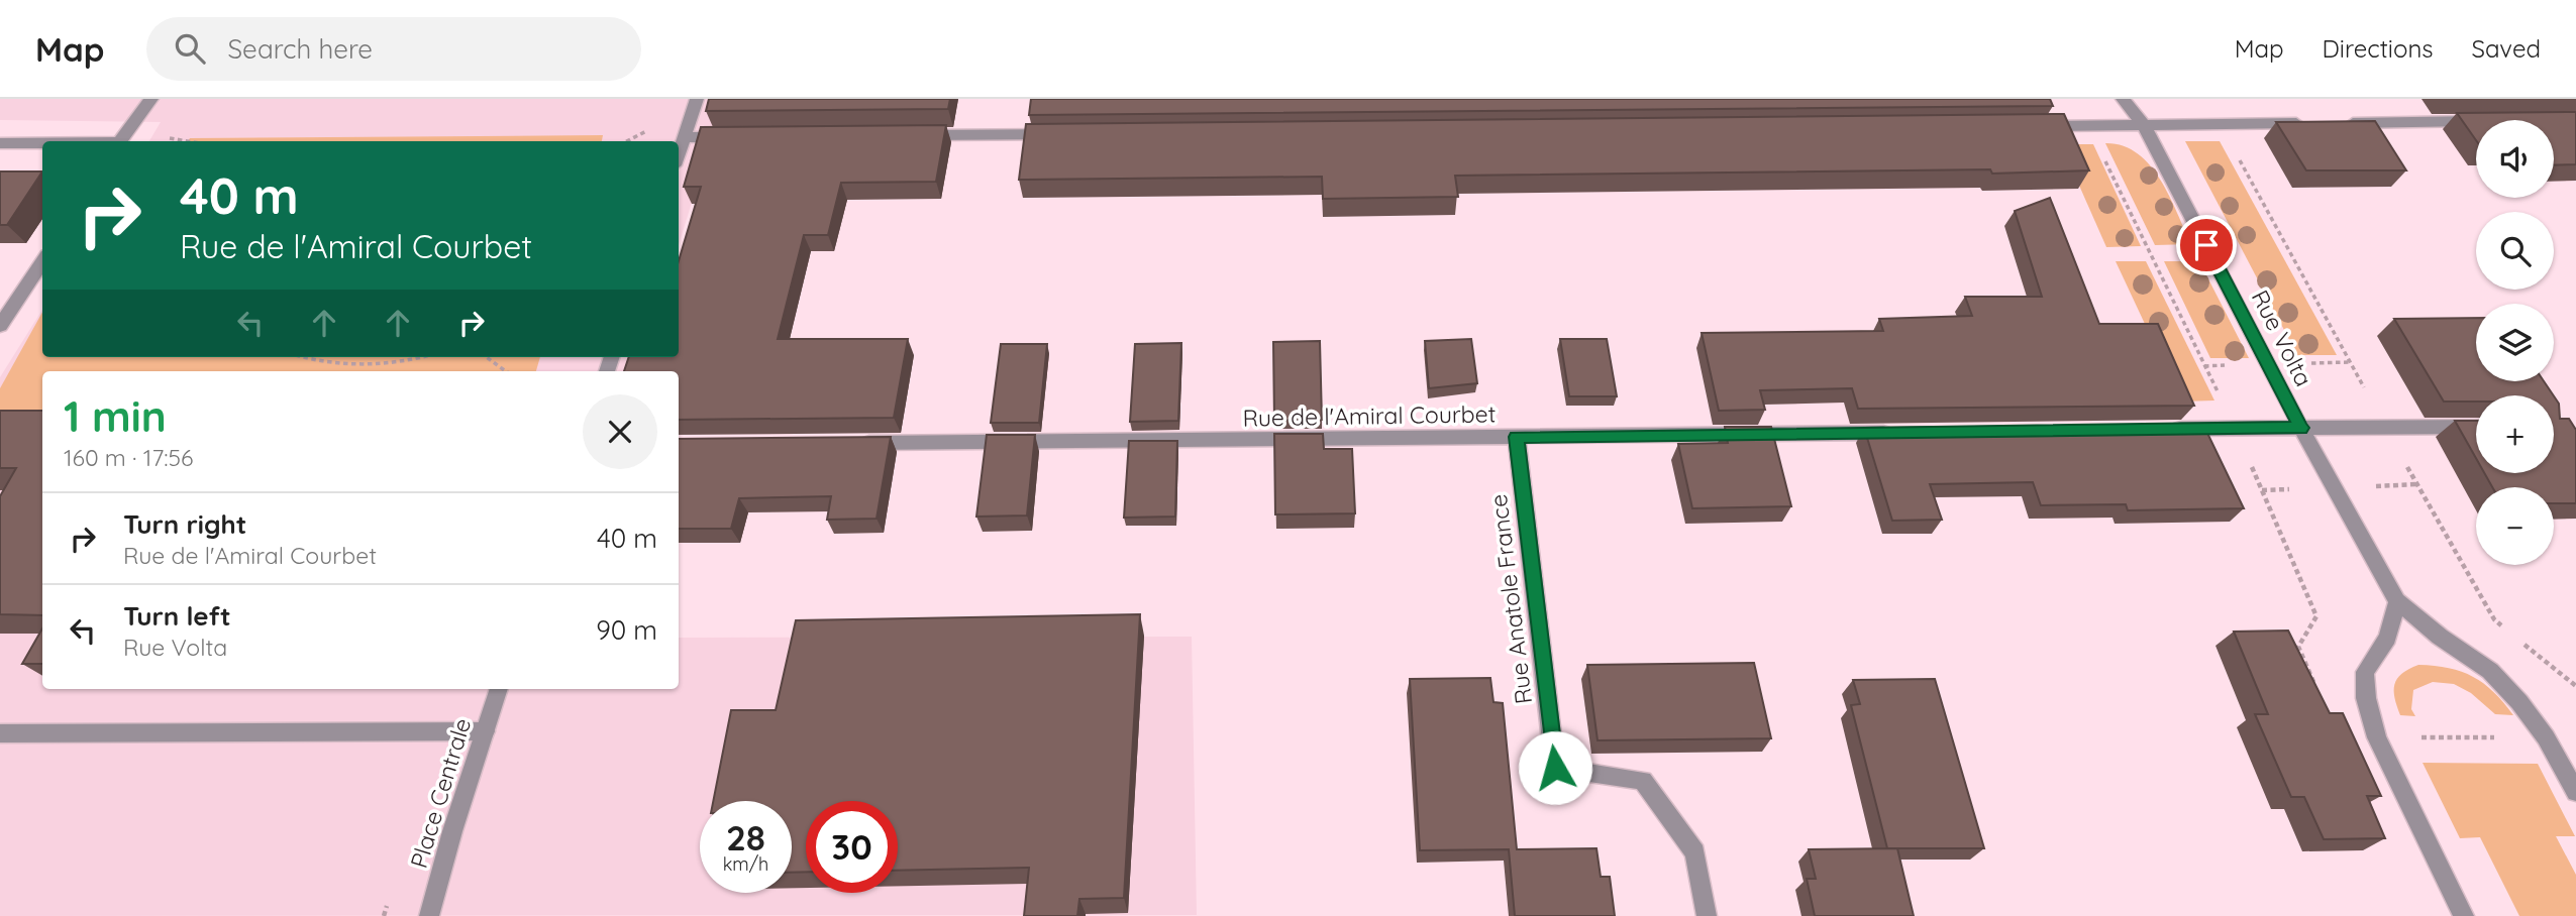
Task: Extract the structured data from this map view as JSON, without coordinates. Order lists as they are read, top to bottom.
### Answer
{
  "streets": {
    "street": [
      "Rue Volta",
      "Rue de l'Amiral Courbet",
      "Rue Anatole France",
      "Place Centrale"
    ]
  },
  "crossings": [
    ["Rue de l'Amiral Courbet", "Rue Anatole France"]
  ],
  "page": {
    "header": "Map",
    "search": "Search here",
    "nav": ["Map", "Directions", "Saved"],
    "map_buttons": ["+", "−"],
    "turn": ["40 m", "Rue de l'Amiral Courbet"],
    "heading": ["1 min", "160 m · 17:56"],
    "list": [
      {
        "name": "Turn right",
        "note": "Rue de l'Amiral Courbet",
        "value": "40 m"
      },
      {
        "name": "Turn left",
        "note": "Rue Volta",
        "value": "90 m"
      }
    ],
    "speed": "28 km/h",
    "limit": "30"
  }
}
